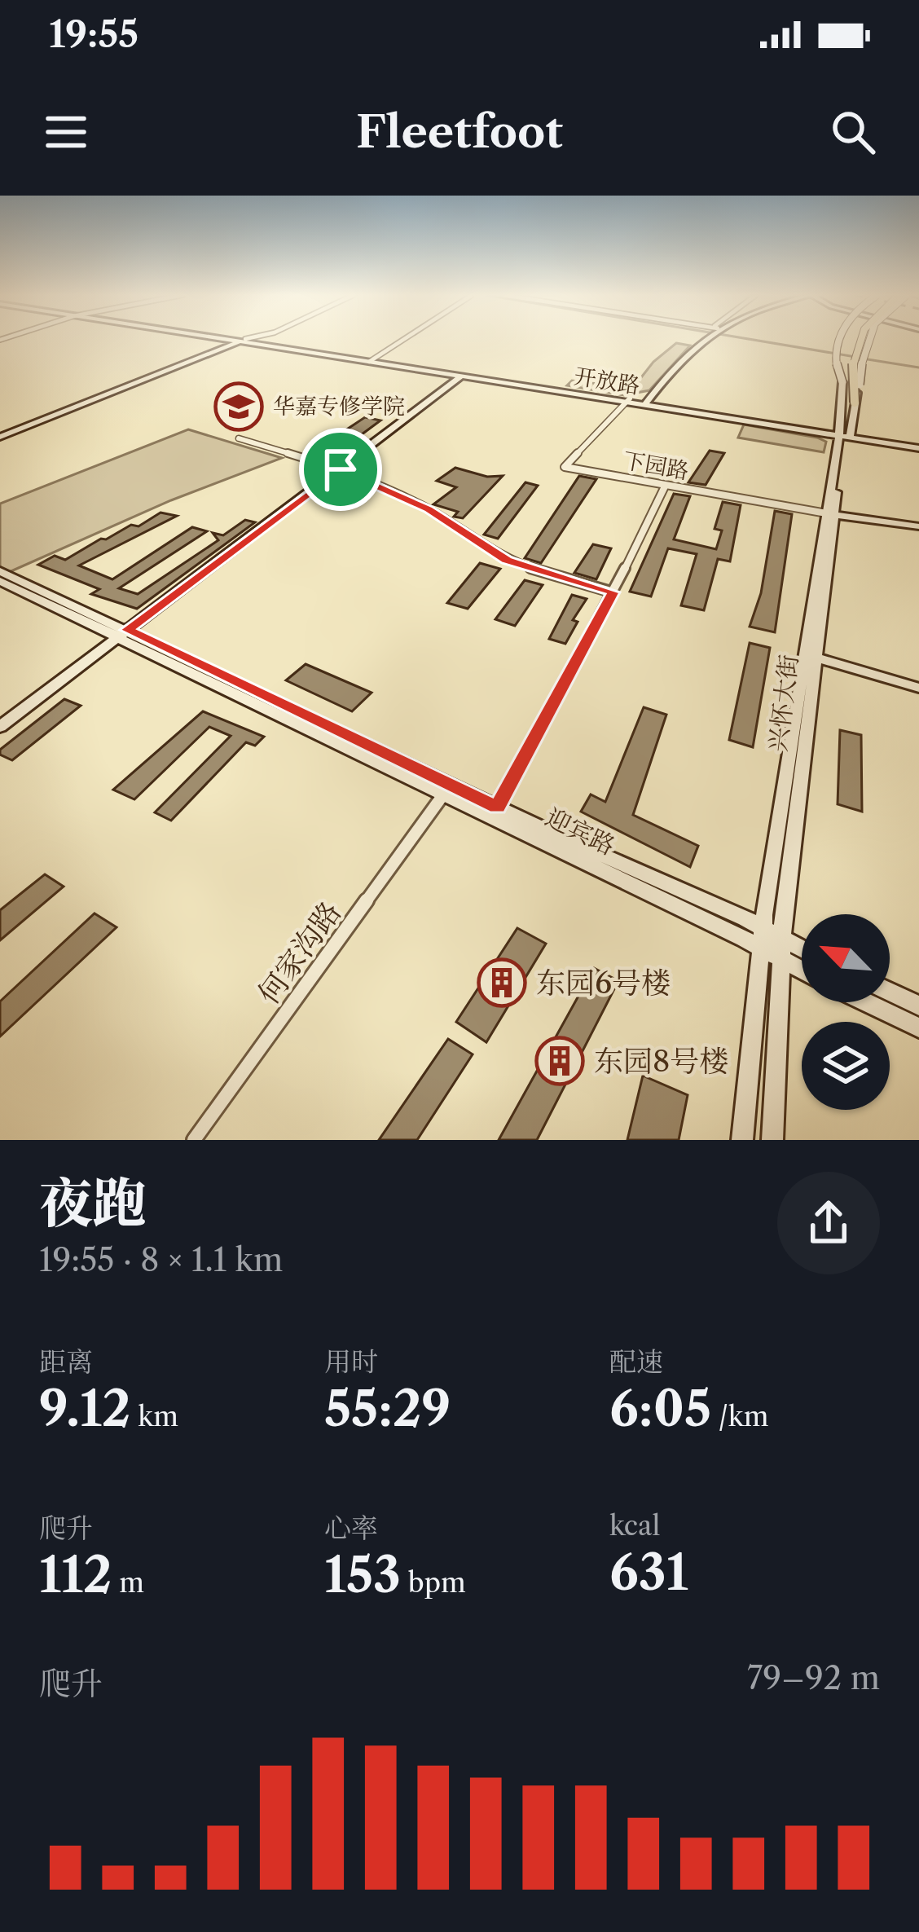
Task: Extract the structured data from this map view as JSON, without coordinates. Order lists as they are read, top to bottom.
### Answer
{
  "streets": {
    "main road": ["开放路", "兴怀大街", "迎宾路"],
    "street": ["下园路", "何家沟路"]
  },
  "crossings": [
    ["开放路", "下园路"],
    ["开放路", "兴怀大街"],
    ["下园路", "兴怀大街"],
    ["兴怀大街", "迎宾路"],
    ["迎宾路", "何家沟路"]
  ],
  "places": {
    "school or university": ["华嘉专修学院"],
    "building": ["东园6号楼", "东园8号楼"]
  },
  "north": "top left",
  "page": {
    "status": "19:55",
    "header": "Fleetfoot",
    "heading": ["夜跑", "19:55 · 8 × 1.1 km"],
    "stats": [
      ["距离", "9.12 km"],
      ["用时", "55:29"],
      ["配速", "6:05 /km"],
      ["爬升", "112 m"],
      ["心率", "153 bpm"],
      ["kcal", "631"]
    ],
    "chart": ["爬升", "79–92 m"]
  }
}
